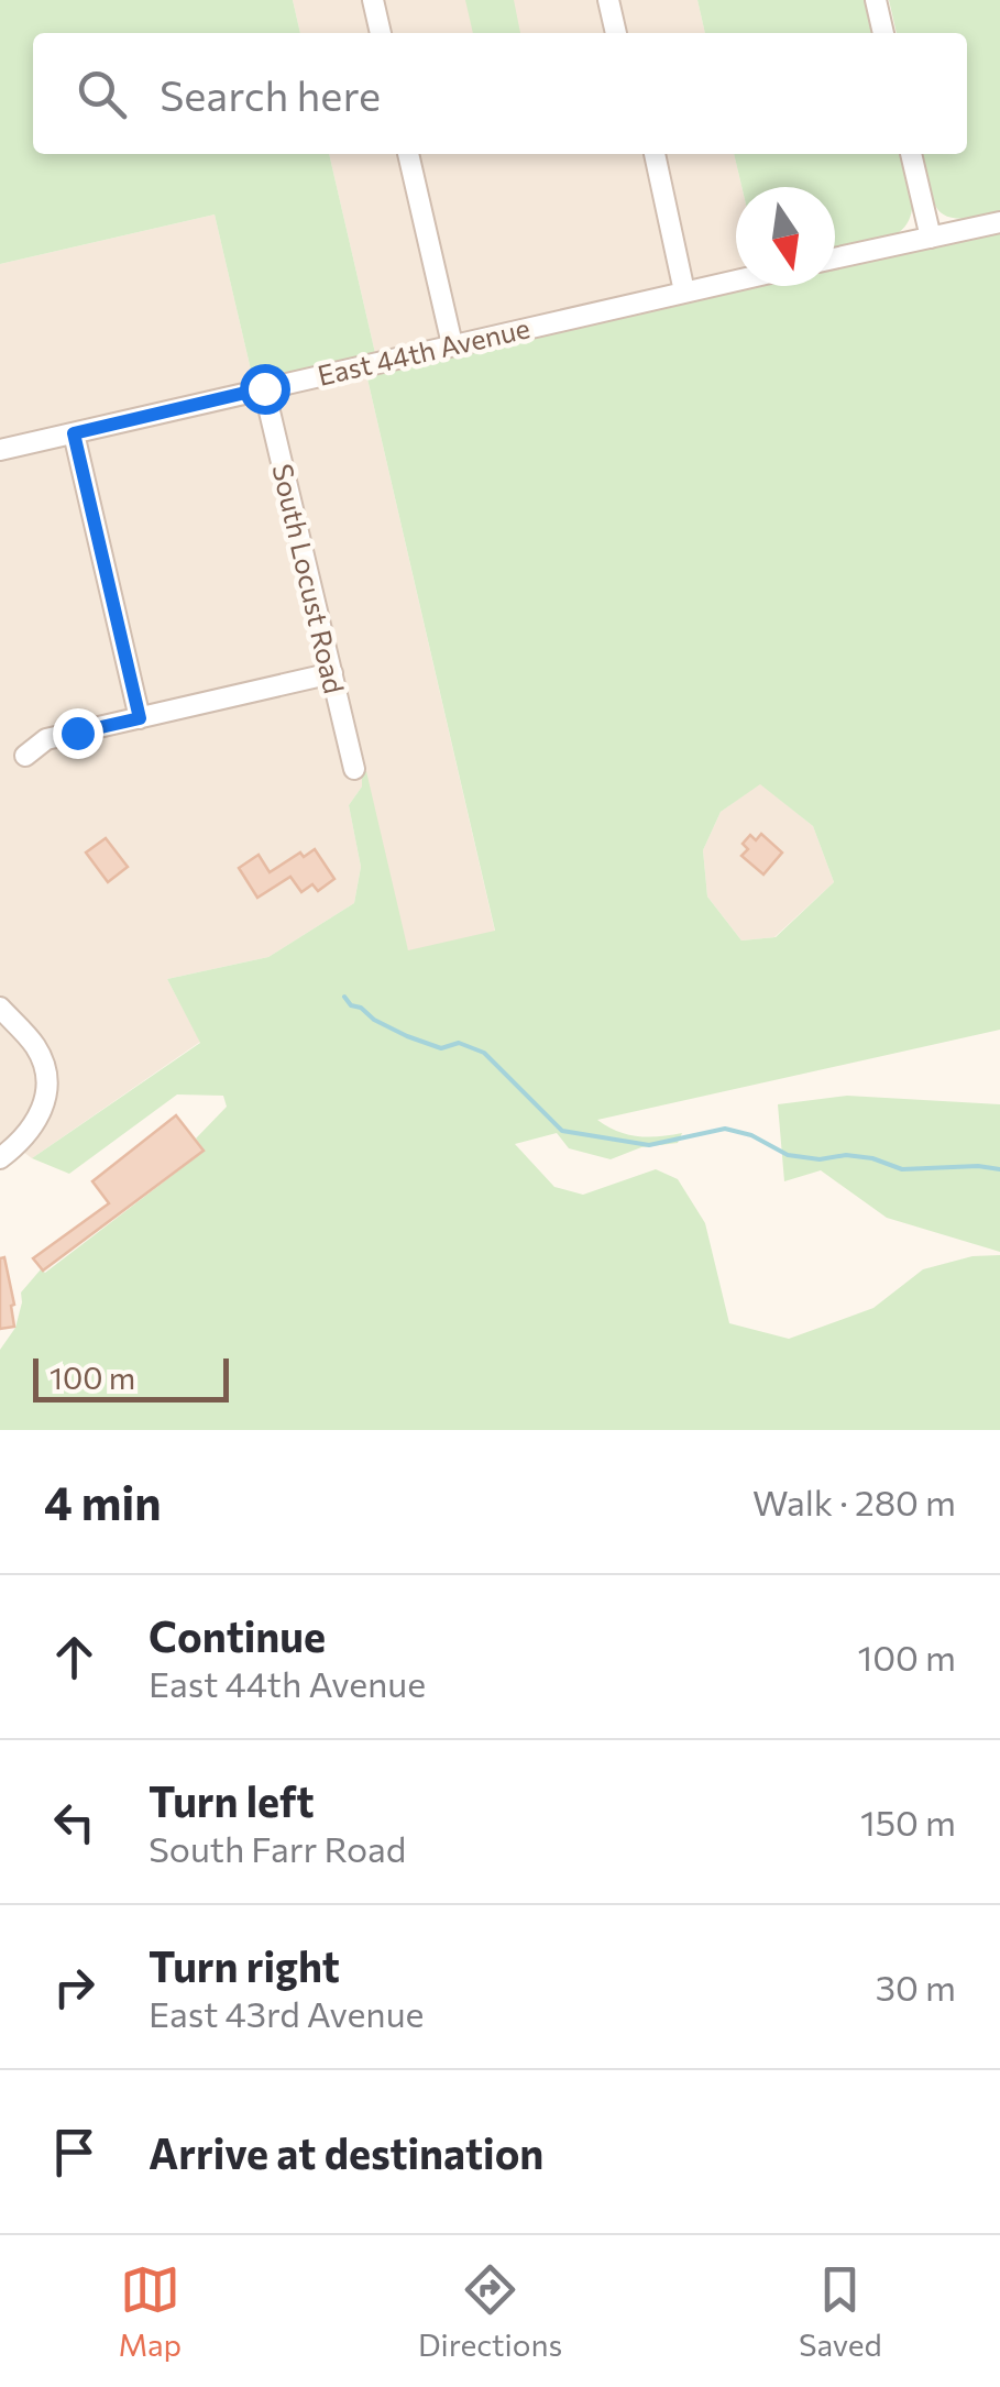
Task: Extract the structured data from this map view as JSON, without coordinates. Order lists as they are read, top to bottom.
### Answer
{
  "streets": {
    "street": ["East 44th Avenue", "South Locust Road"]
  },
  "crossings": [
    ["East 44th Avenue", "South Locust Road"]
  ],
  "scale_bar": "100 m",
  "north": "bottom",
  "page": {
    "search": "Search here",
    "scale": "100 m",
    "heading": ["4 min", "Walk · 280 m"],
    "list": [
      ["Continue", "East 44th Avenue", "100 m"],
      ["Turn left", "South Farr Road", "150 m"],
      ["Turn right", "East 43rd Avenue", "30 m"],
      "Arrive at destination"
    ],
    "nav": ["Map", "Directions", "Saved"]
  }
}
